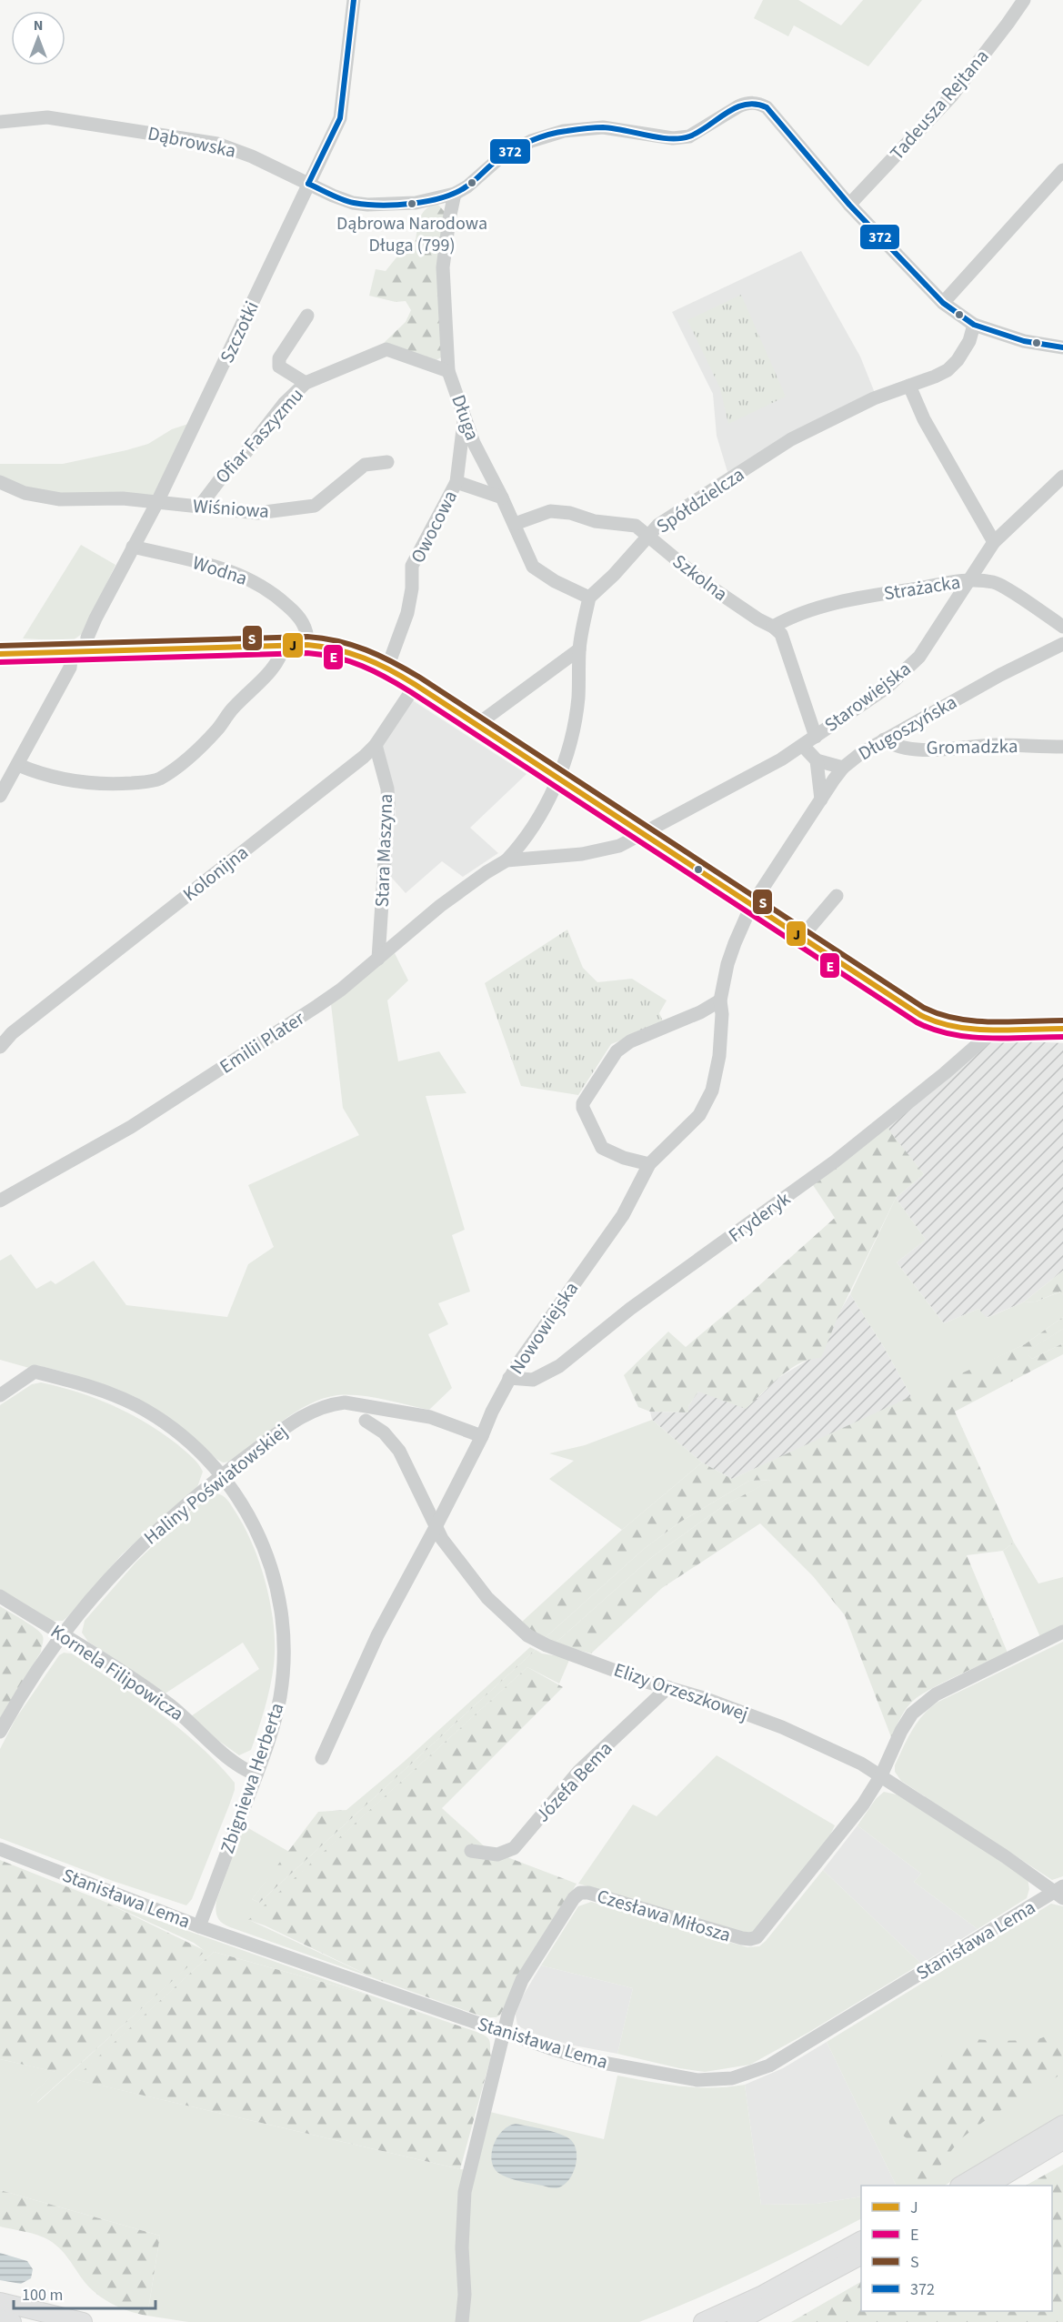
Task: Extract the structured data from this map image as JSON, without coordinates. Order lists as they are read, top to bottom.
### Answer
{
  "streets": {
    "street": [
      "Tadeusza Rejtana",
      "Dąbrowska",
      "Szczotki",
      "Długa",
      "Ofiar Faszyzmu",
      "Spółdzielcza",
      "Wiśniowa",
      "Owocowa",
      "Wodna",
      "Szkolna",
      "Strażacka",
      "Starowiejska",
      "Długoszyńska",
      "Gromadzka",
      "Stara Maszyna",
      "Kolonijna",
      "Emilii Plater",
      "Fryderyk",
      "Nowowiejska",
      "Haliny Poświatowskiej",
      "Kornela Filipowicza",
      "Elizy Orzeszkowej",
      "Zbigniewa Herberta",
      "Józefa Bema",
      "Stanisława Lema",
      "Czesława Miłosza"
    ]
  },
  "crossings": [
    ["Tadeusza Rejtana", "Dąbrowska"],
    ["Dąbrowska", "Szczotki"],
    ["Dąbrowska", "Długa"],
    ["Dąbrowska", "Spółdzielcza"],
    ["Szczotki", "Wiśniowa"],
    ["Szczotki", "Wodna"],
    ["Długa", "Ofiar Faszyzmu"],
    ["Długa", "Spółdzielcza"],
    ["Długa", "Owocowa"],
    ["Długa", "Szkolna"],
    ["Ofiar Faszyzmu", "Wiśniowa"],
    ["Spółdzielcza", "Szkolna"],
    ["Szkolna", "Strażacka"],
    ["Szkolna", "Starowiejska"],
    ["Strażacka", "Starowiejska"],
    ["Starowiejska", "Emilii Plater"],
    ["Długoszyńska", "Gromadzka"],
    ["Długoszyńska", "Nowowiejska"],
    ["Stara Maszyna", "Kolonijna"],
    ["Stara Maszyna", "Emilii Plater"],
    ["Fryderyk", "Nowowiejska"],
    ["Nowowiejska", "Haliny Poświatowskiej"],
    ["Nowowiejska", "Elizy Orzeszkowej"],
    ["Haliny Poświatowskiej", "Kornela Filipowicza"],
    ["Haliny Poświatowskiej", "Zbigniewa Herberta"],
    ["Kornela Filipowicza", "Zbigniewa Herberta"],
    ["Elizy Orzeszkowej", "Józefa Bema"],
    ["Elizy Orzeszkowej", "Stanisława Lema"],
    ["Elizy Orzeszkowej", "Czesława Miłosza"],
    ["Zbigniewa Herberta", "Stanisława Lema"],
    ["Stanisława Lema", "Czesława Miłosza"]
  ],
  "places": ["Dąbrowa Narodowa Długa (799)"],
  "lines": [
    "transit line 372",
    "transit line S",
    "transit line J",
    "transit line E"
  ],
  "legend": [
    "J",
    "E",
    "S",
    "372"
  ],
  "scale_bar": "100 m",
  "north": "top"
}
